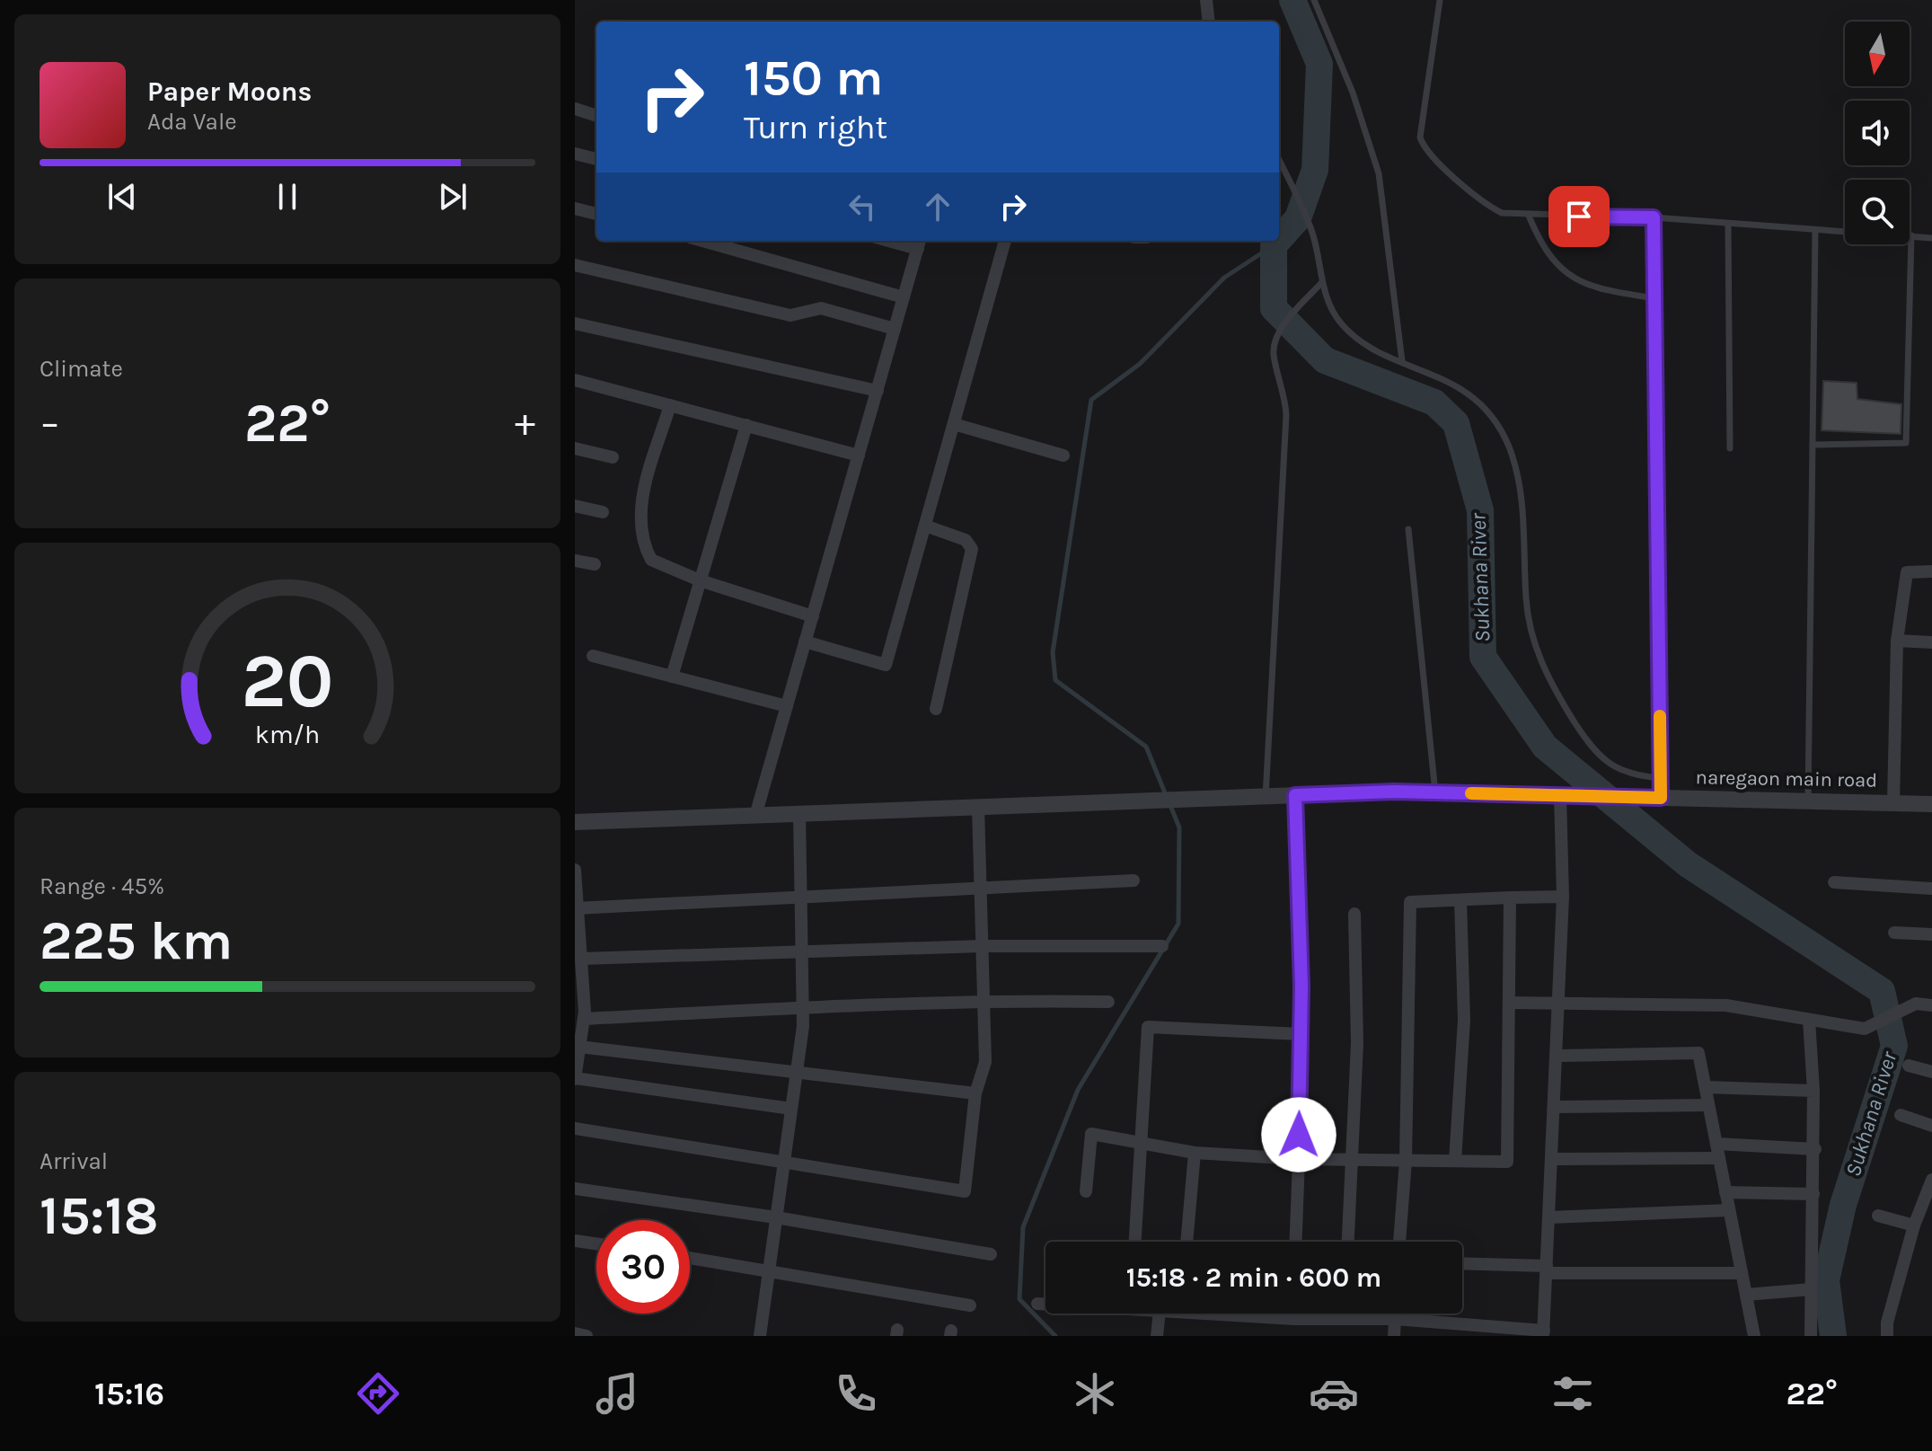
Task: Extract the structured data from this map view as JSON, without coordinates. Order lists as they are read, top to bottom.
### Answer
{
  "streets": {
    "street": ["naregaon main road"]
  },
  "water": ["Sukhana River"],
  "north": "bottom",
  "page": {
    "turn": ["150 m", "Turn right"],
    "song": ["Paper Moons", "Ada Vale"],
    "tile": [
      "Climate",
      ["Range · 45%", "225 km"],
      ["Arrival", "15:18"]
    ],
    "heat": ["−", "22°", "+"],
    "limit": "30",
    "trip": "15:18 · 2 min · 600 m",
    "tabs": ["15:16", "22°"],
    "gauge": ["20", "km/h"]
  }
}
